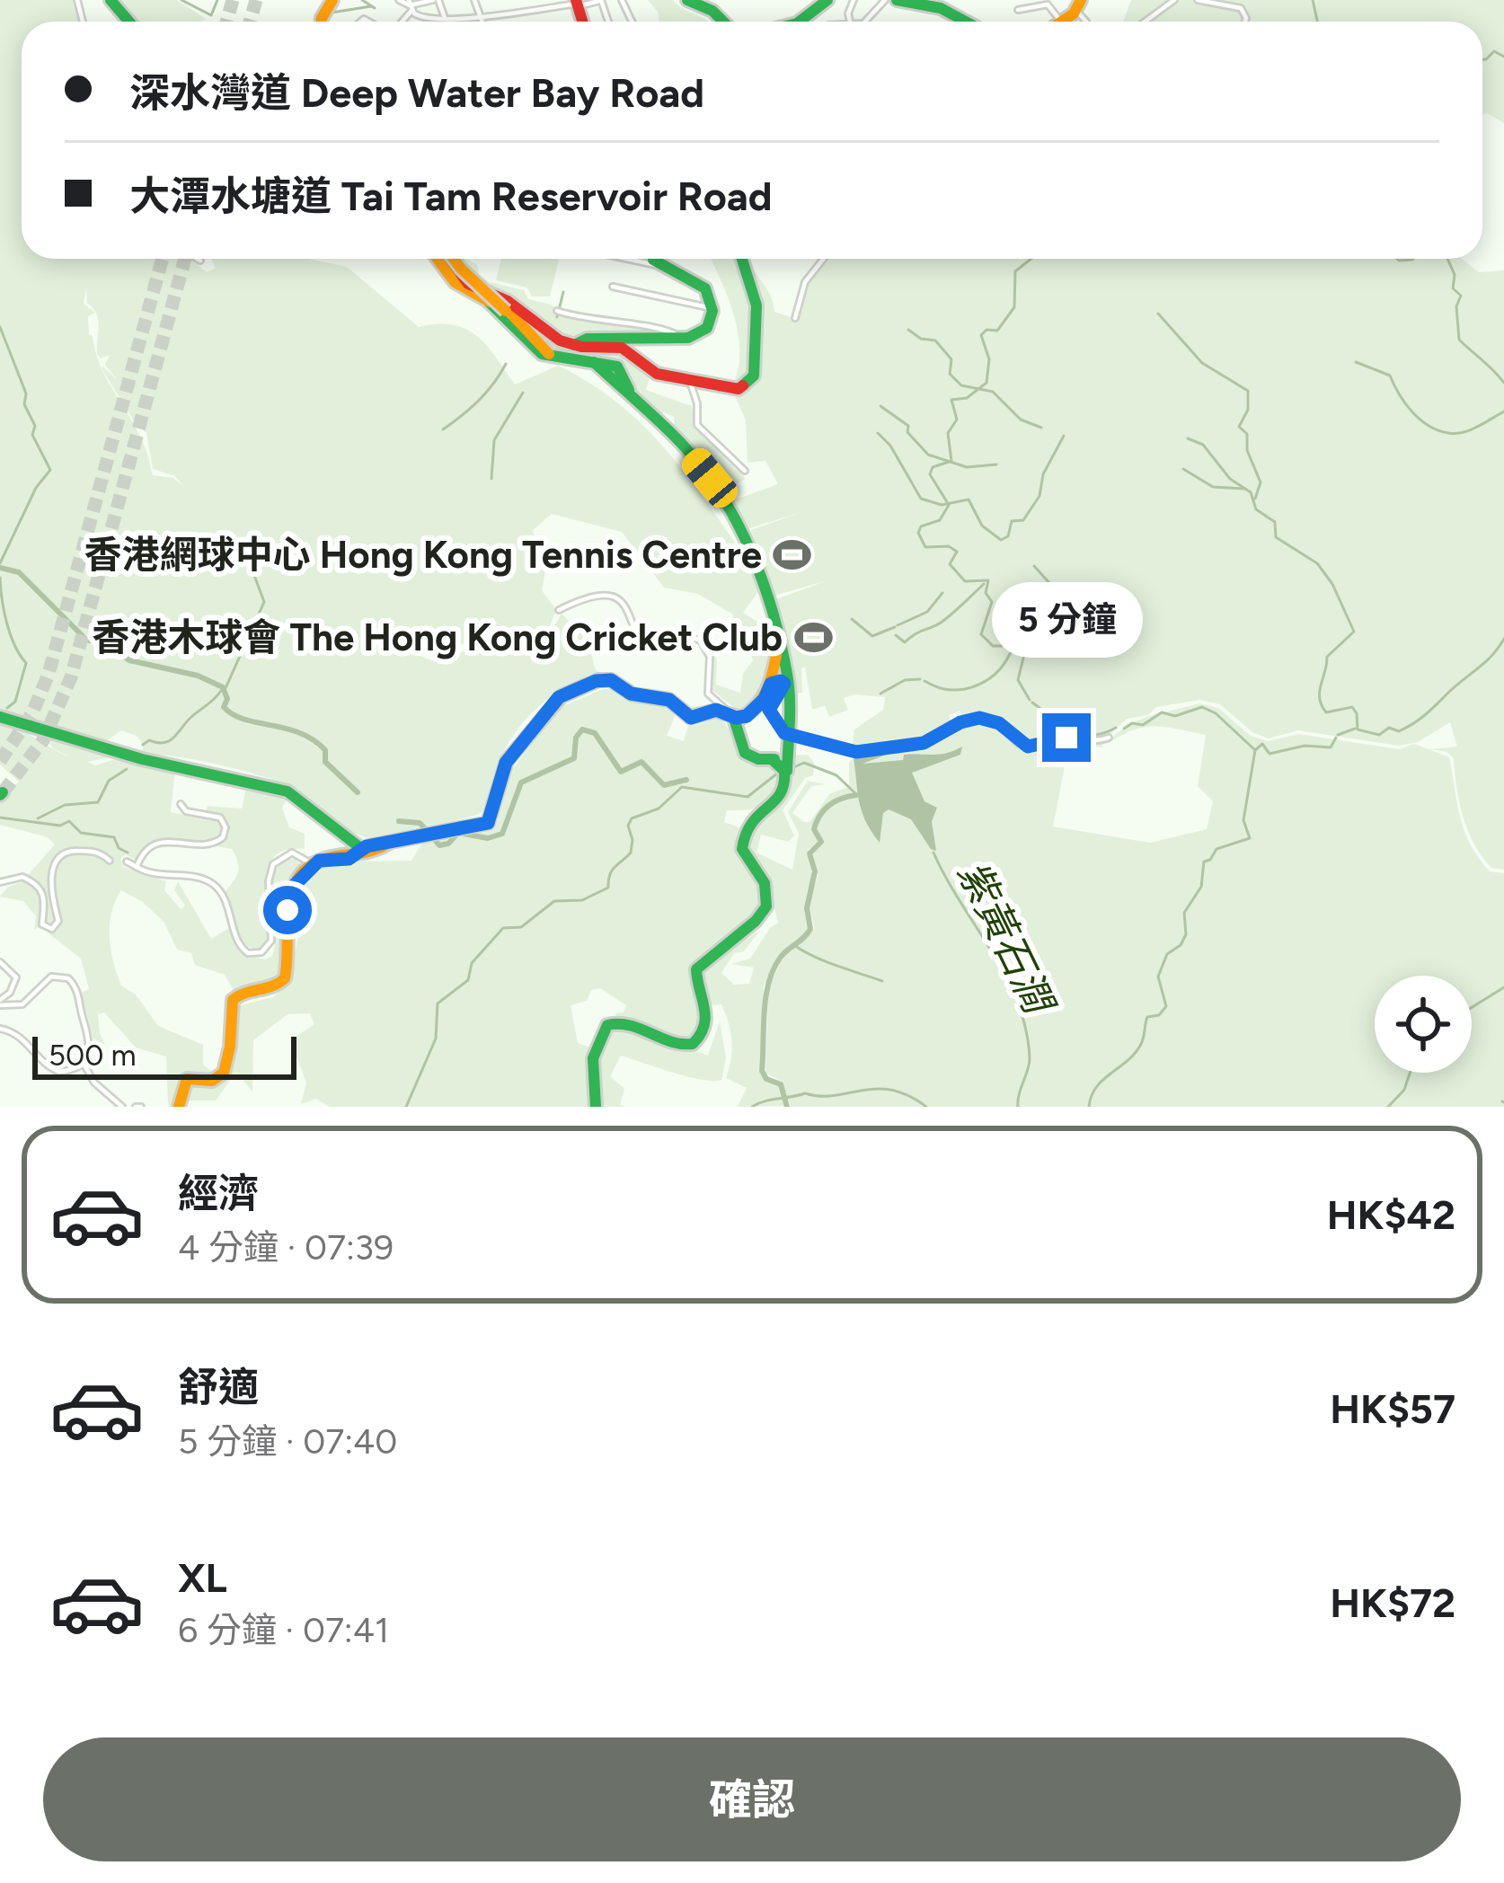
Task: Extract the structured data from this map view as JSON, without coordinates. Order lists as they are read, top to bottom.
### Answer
{
  "water": ["紫黃石澗"],
  "places": {
    "sports": ["香港網球中心 Hong Kong Tennis Centre", "香港木球會 The Hong Kong Cricket Club"]
  },
  "scale_bar": "500 m",
  "page": {
    "banner": ["深水灣道 Deep Water Bay Road", "大潭水塘道 Tai Tam Reservoir Road"],
    "bubble": "5 分鐘",
    "scale": "500 m",
    "list": [
      {
        "name": "經濟",
        "note": "4 分鐘 · 07:39",
        "value": "HK$42"
      },
      {
        "name": "舒適",
        "note": "5 分鐘 · 07:40",
        "value": "HK$57"
      },
      {
        "name": "XL",
        "note": "6 分鐘 · 07:41",
        "value": "HK$72"
      }
    ],
    "buttons": "確認"
  }
}
